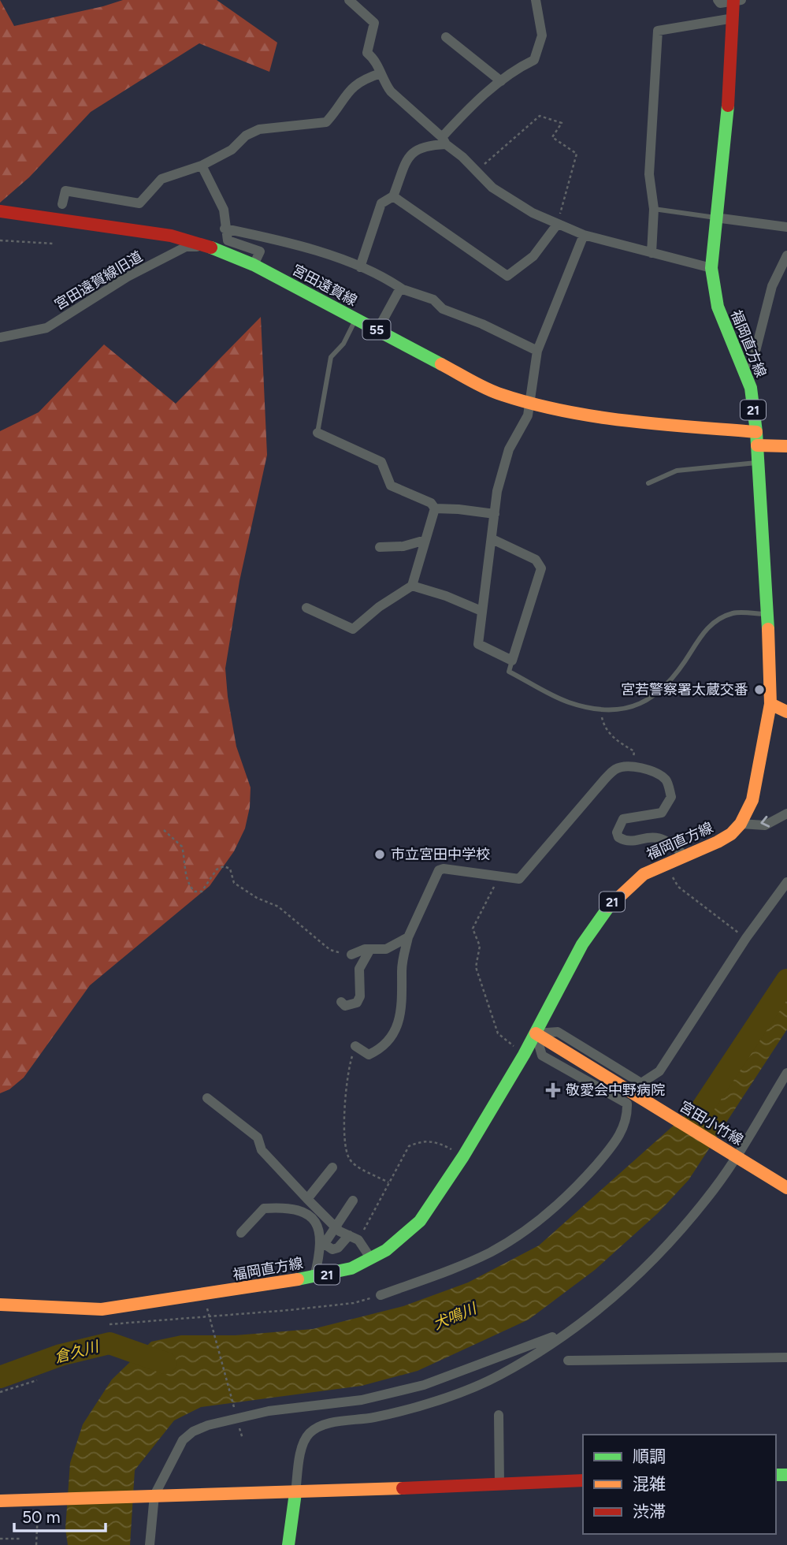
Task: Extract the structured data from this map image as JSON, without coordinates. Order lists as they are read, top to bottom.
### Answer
{
  "streets": {
    "main road": [
      "宮田遠賀線",
      "55",
      "福岡直方線",
      "21",
      "宮田小竹線"
    ],
    "street": ["宮田遠賀線旧道"]
  },
  "crossings": [
    ["宮田遠賀線旧道", "宮田遠賀線"],
    ["宮田遠賀線", "福岡直方線"],
    ["福岡直方線", "宮田小竹線"]
  ],
  "water": ["犬鳴川", "倉久川"],
  "places": {
    "other": ["宮若警察署太蔵交番", "市立宮田中学校"],
    "health": ["敬愛会中野病院"]
  },
  "legend": ["順調", "混雑", "渋滞"],
  "scale_bar": "50 m"
}
